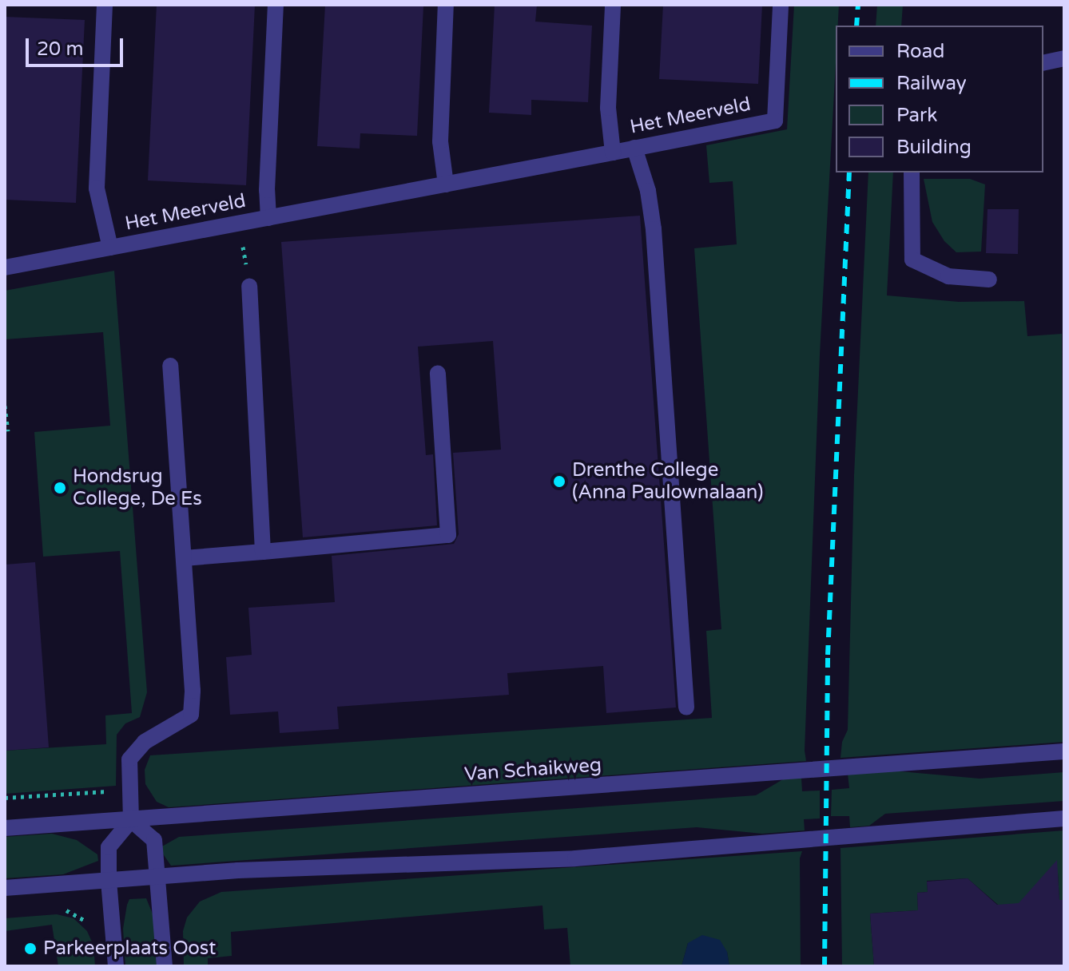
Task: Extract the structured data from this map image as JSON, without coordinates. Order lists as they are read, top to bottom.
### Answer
{
  "streets": {
    "street": ["Het Meerveld", "Van Schaikweg"]
  },
  "places": ["Drenthe College (Anna Paulownalaan)", "Hondsrug College, De Es", "Parkeerplaats Oost"],
  "legend": [
    "Road",
    "Railway",
    "Park",
    "Building"
  ],
  "scale_bar": "20 m"
}
